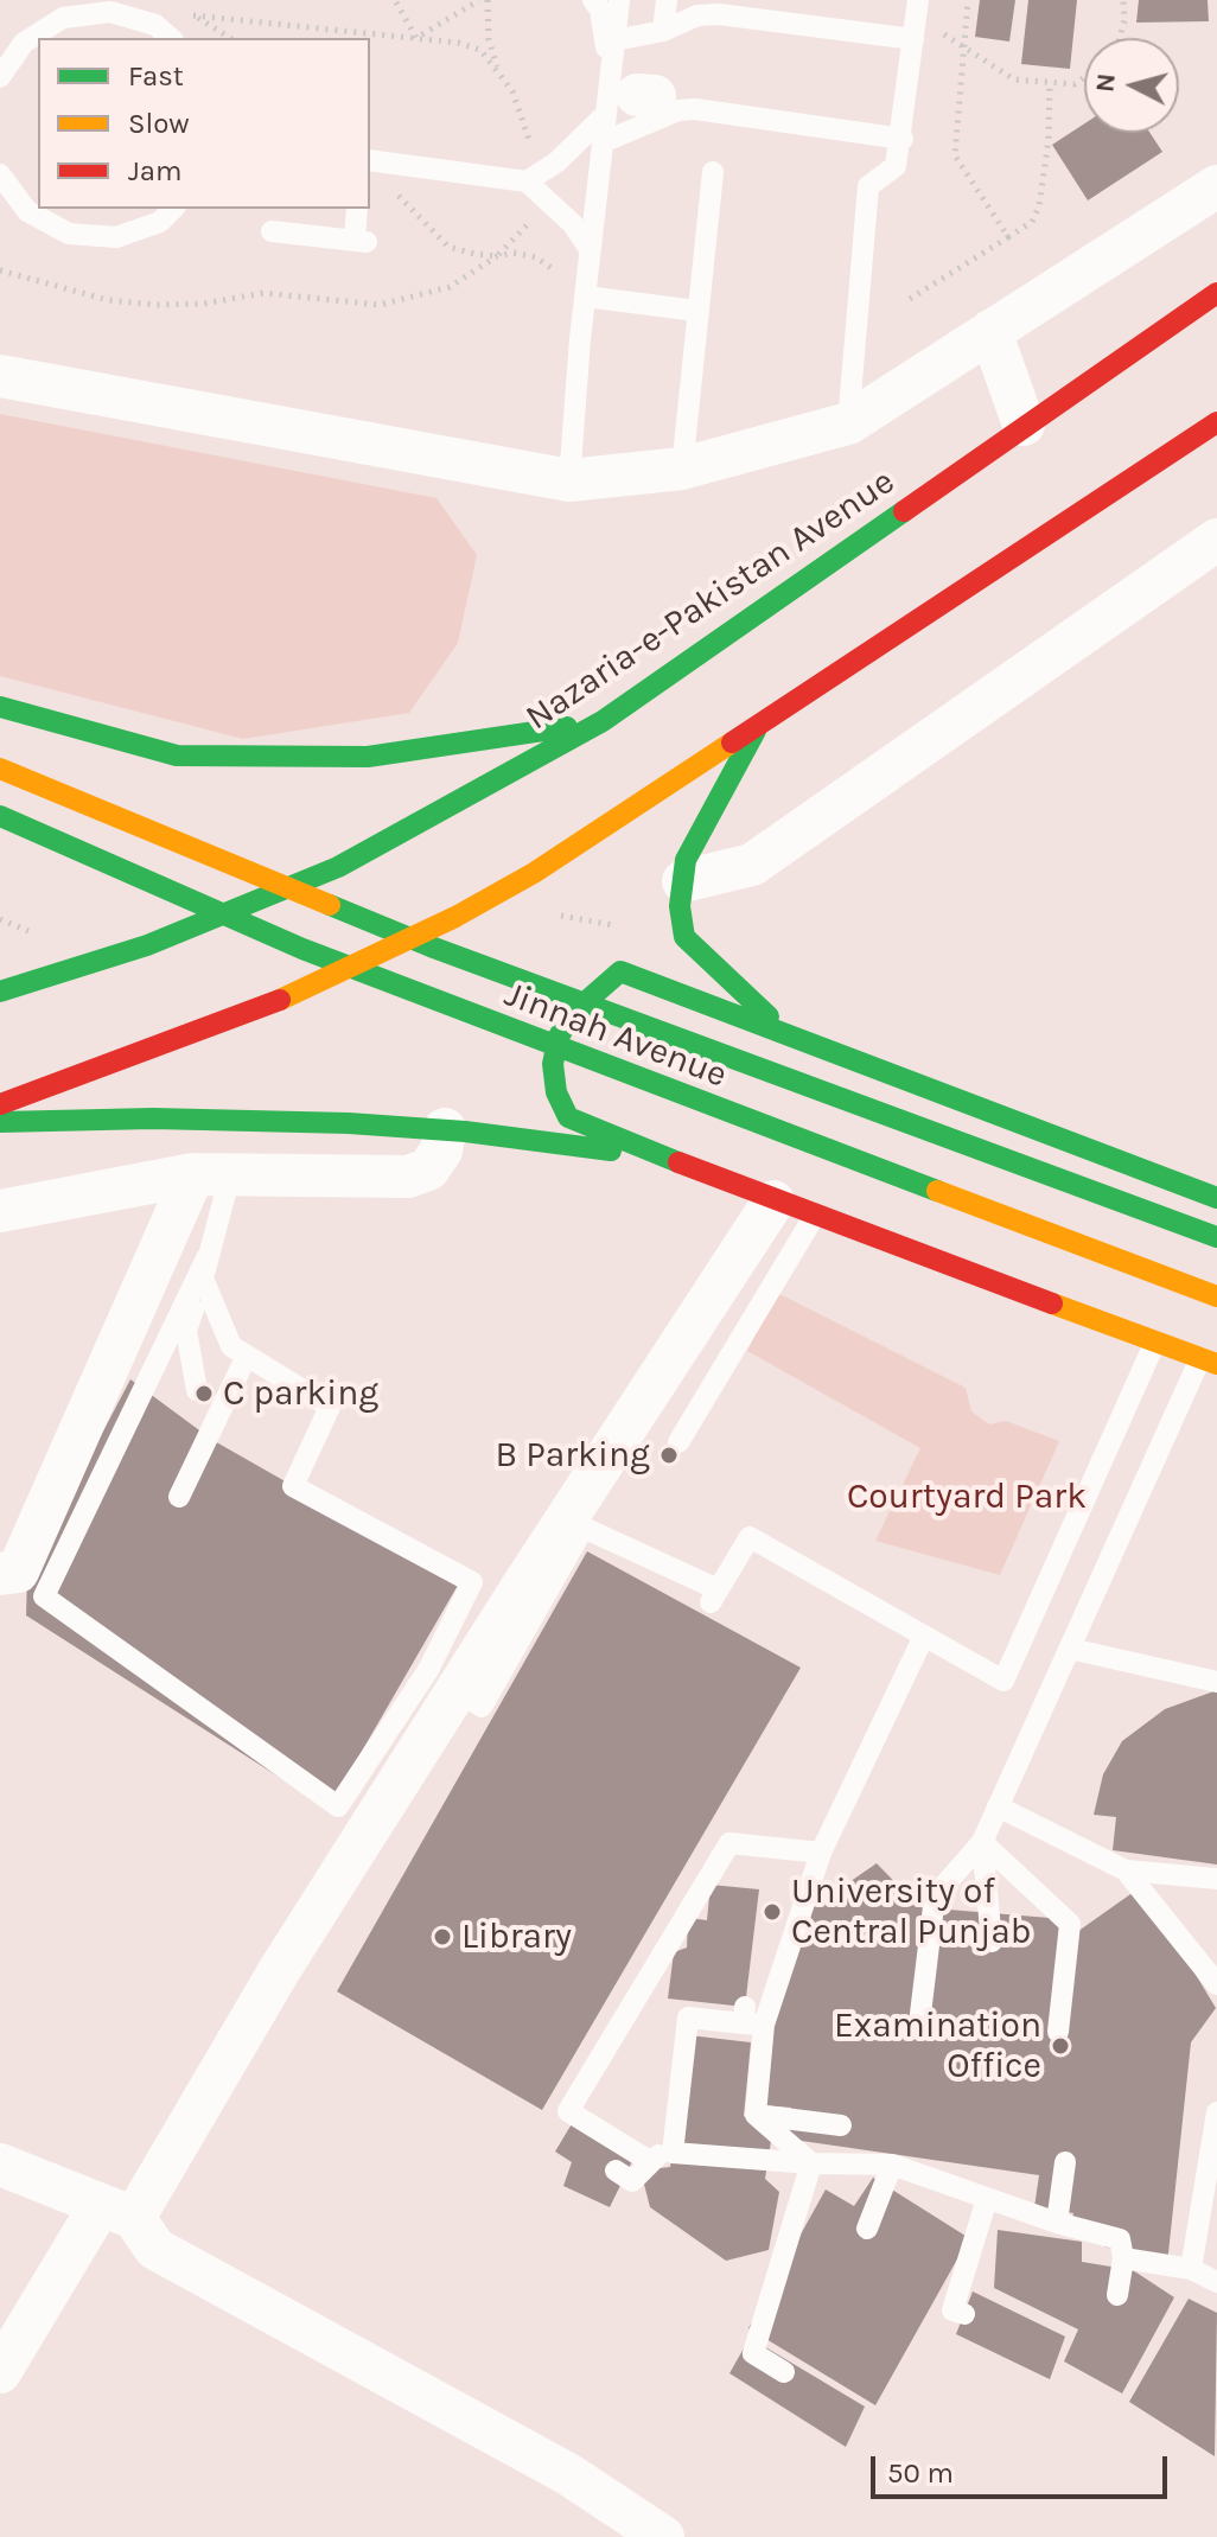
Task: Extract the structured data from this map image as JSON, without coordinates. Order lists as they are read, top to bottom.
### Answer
{
  "streets": {
    "main road": ["Nazaria-e-Pakistan Avenue", "Jinnah Avenue"]
  },
  "parks": ["Courtyard Park"],
  "places": [
    "C parking",
    "B Parking",
    "University of Central Punjab",
    "Library",
    "Examination Office"
  ],
  "legend": ["Fast", "Slow", "Jam"],
  "scale_bar": "50 m",
  "north": "left"
}
